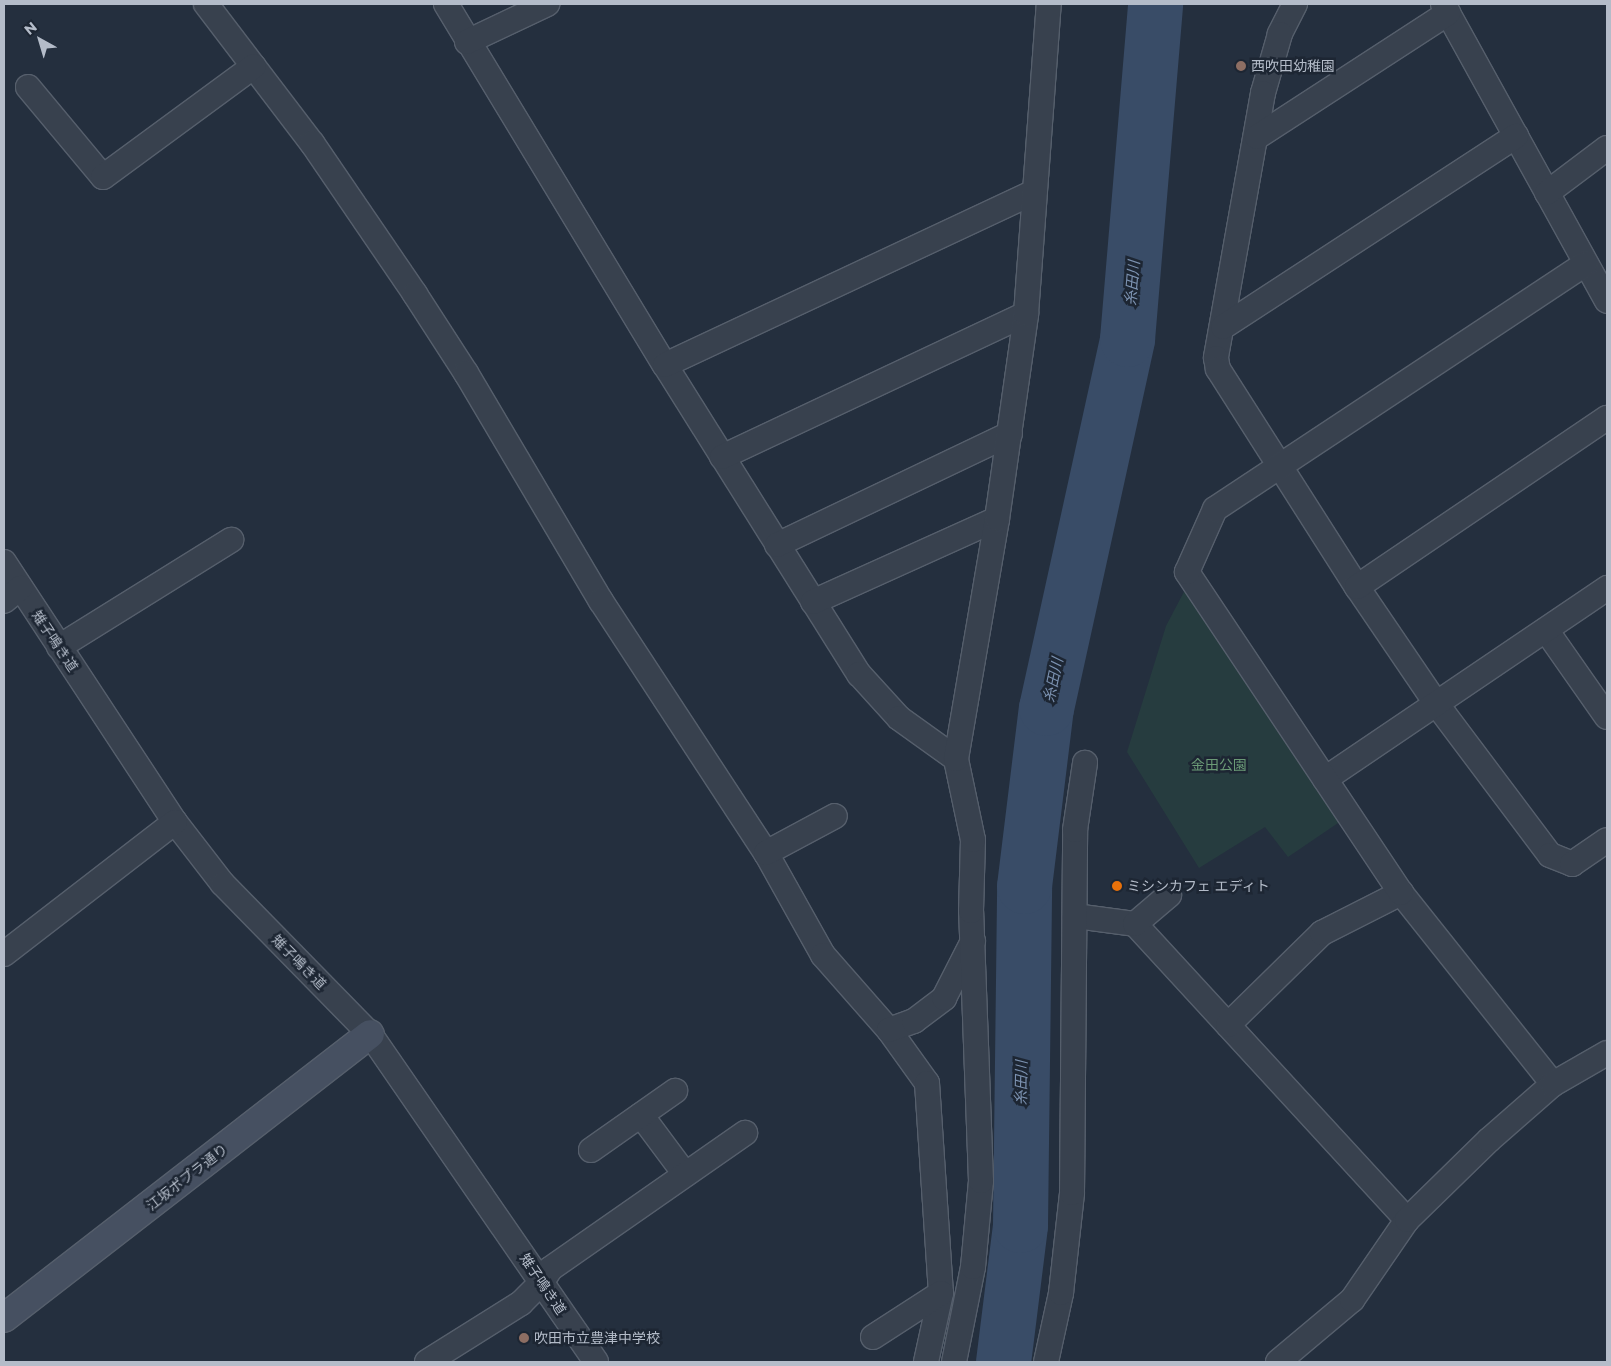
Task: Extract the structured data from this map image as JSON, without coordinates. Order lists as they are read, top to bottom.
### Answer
{
  "streets": {
    "street": ["雉子鳴き道", "江坂ポプラ通り"]
  },
  "crossings": [
    ["雉子鳴き道", "江坂ポプラ通り"]
  ],
  "water": ["糸田川"],
  "parks": ["金田公園"],
  "places": ["西吹田幼稚園", "ミシンカフェ エディト", "吹田市立豊津中学校"],
  "north": "top left"
}
